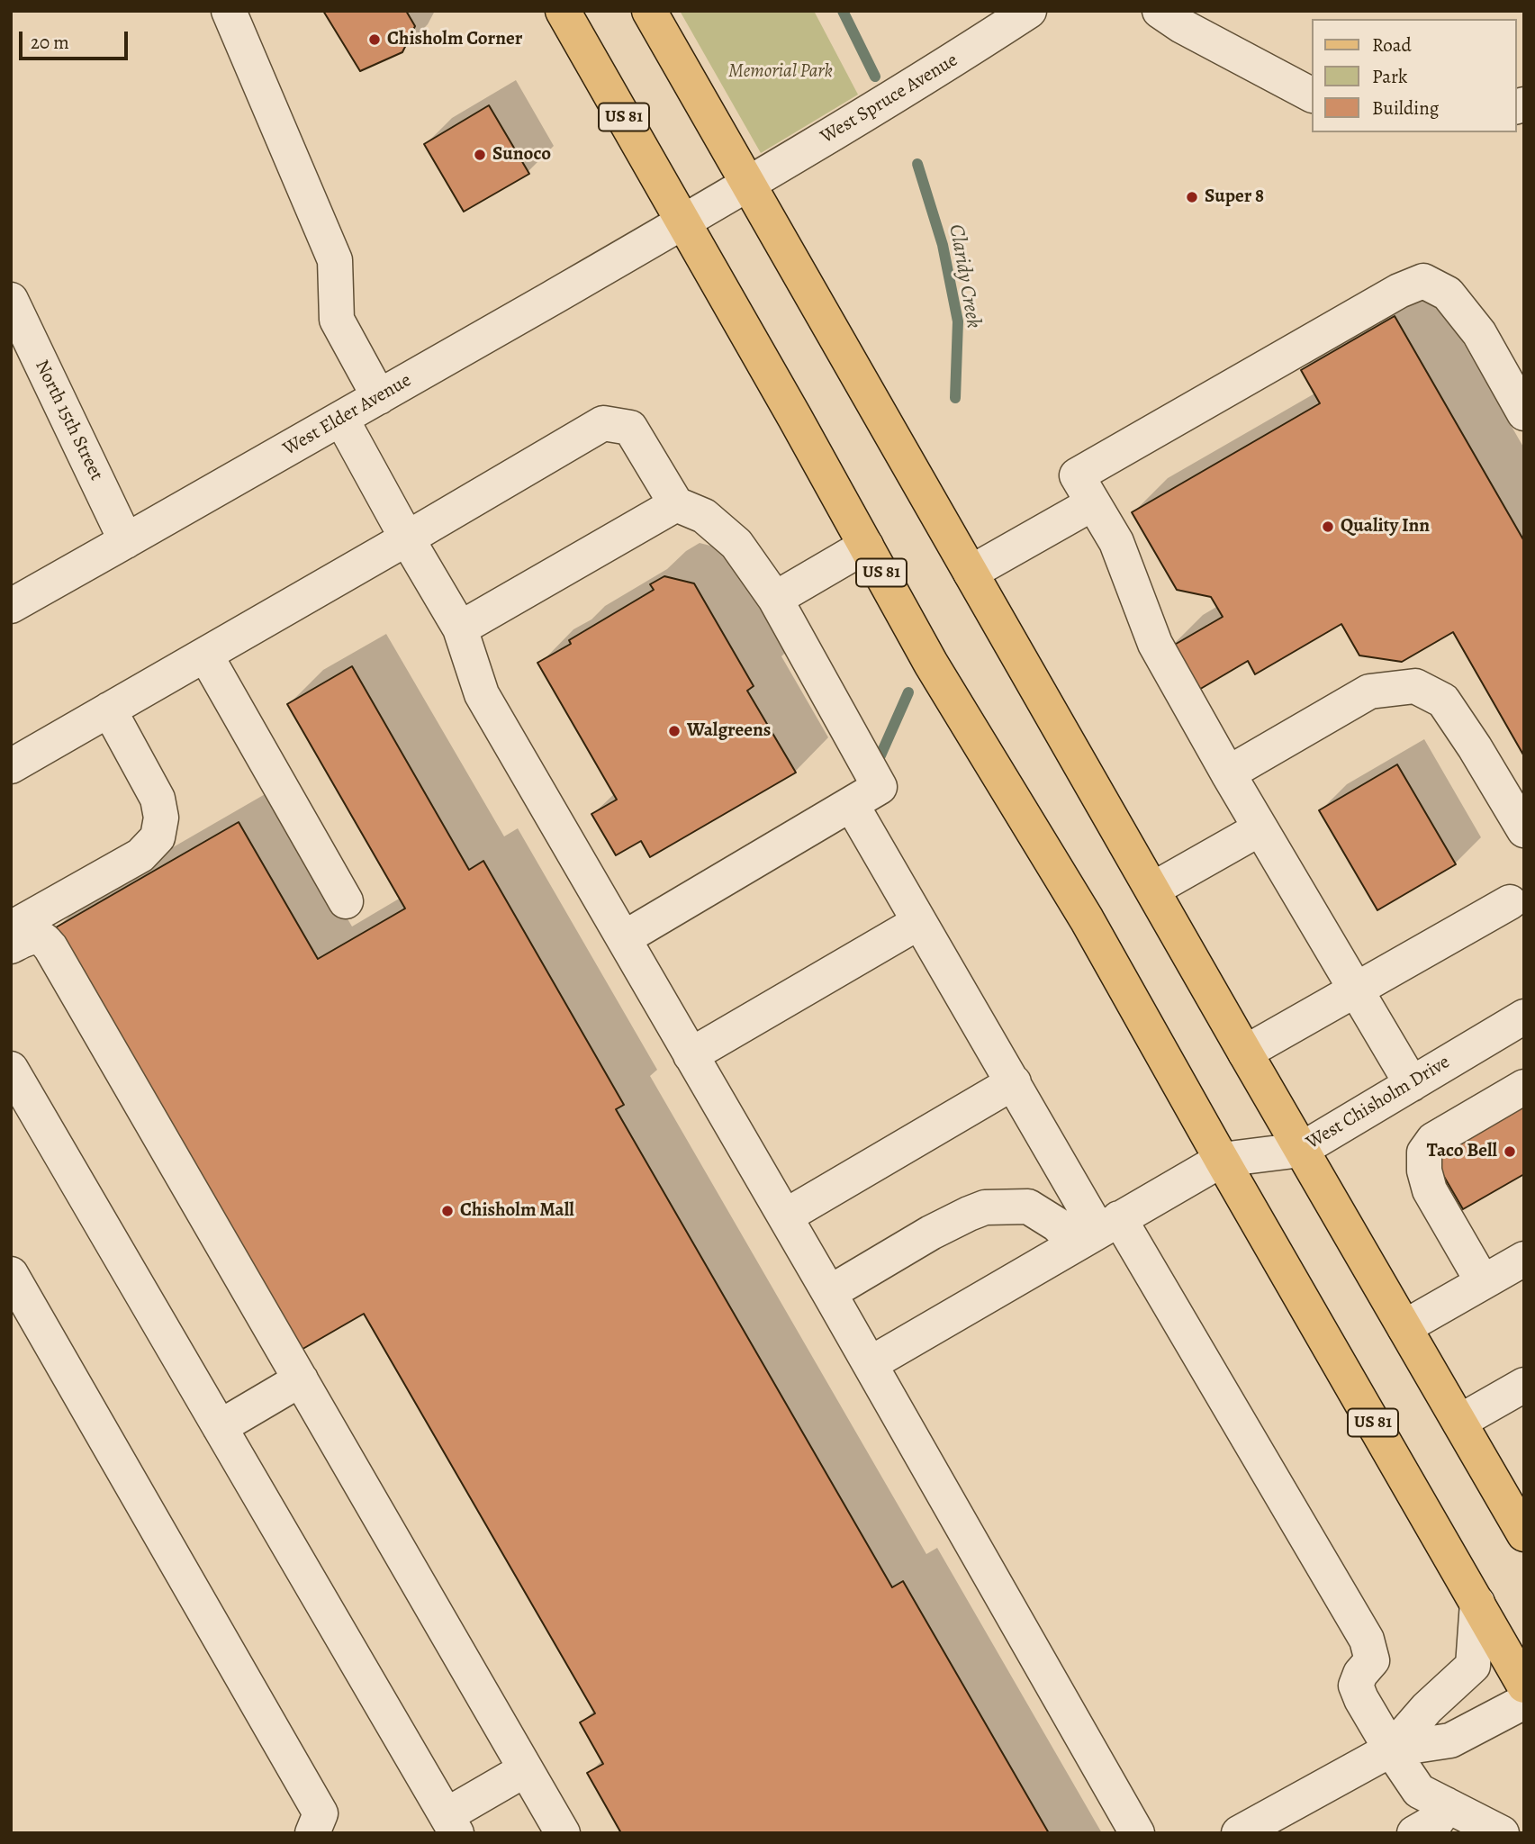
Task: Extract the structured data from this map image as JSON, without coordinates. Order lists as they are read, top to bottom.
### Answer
{
  "streets": {
    "main road": ["US 81"],
    "street": [
      "West Spruce Avenue",
      "West Elder Avenue",
      "North 15th Street",
      "West Chisholm Drive"
    ]
  },
  "crossings": [
    ["West Spruce Avenue", "US 81"],
    ["West Spruce Avenue", "West Elder Avenue"],
    ["US 81", "West Elder Avenue"],
    ["US 81", "West Chisholm Drive"],
    ["West Elder Avenue", "North 15th Street"]
  ],
  "water": ["Claridy Creek"],
  "parks": ["Memorial Park"],
  "places": [
    "Chisholm Corner",
    "Sunoco",
    "Super 8",
    "Quality Inn",
    "Walgreens",
    "Taco Bell",
    "Chisholm Mall"
  ],
  "legend": ["Road", "Park", "Building"],
  "scale_bar": "20 m"
}
